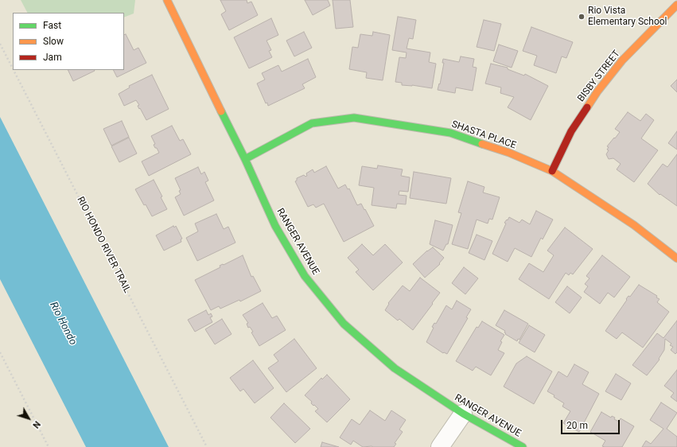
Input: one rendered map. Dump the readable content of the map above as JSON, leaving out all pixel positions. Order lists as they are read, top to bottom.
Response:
{
  "streets": {
    "street": ["BISBY STREET", "SHASTA PLACE", "RANGER AVENUE"],
    "path": ["RIO HONDO RIVER TRAIL"]
  },
  "crossings": [
    ["BISBY STREET", "SHASTA PLACE"],
    ["SHASTA PLACE", "RANGER AVENUE"]
  ],
  "water": ["Rio Hondo"],
  "places": ["Rio Vista Elementary School"],
  "legend": ["Fast", "Slow", "Jam"],
  "scale_bar": "20 m",
  "north": "bottom right"
}
